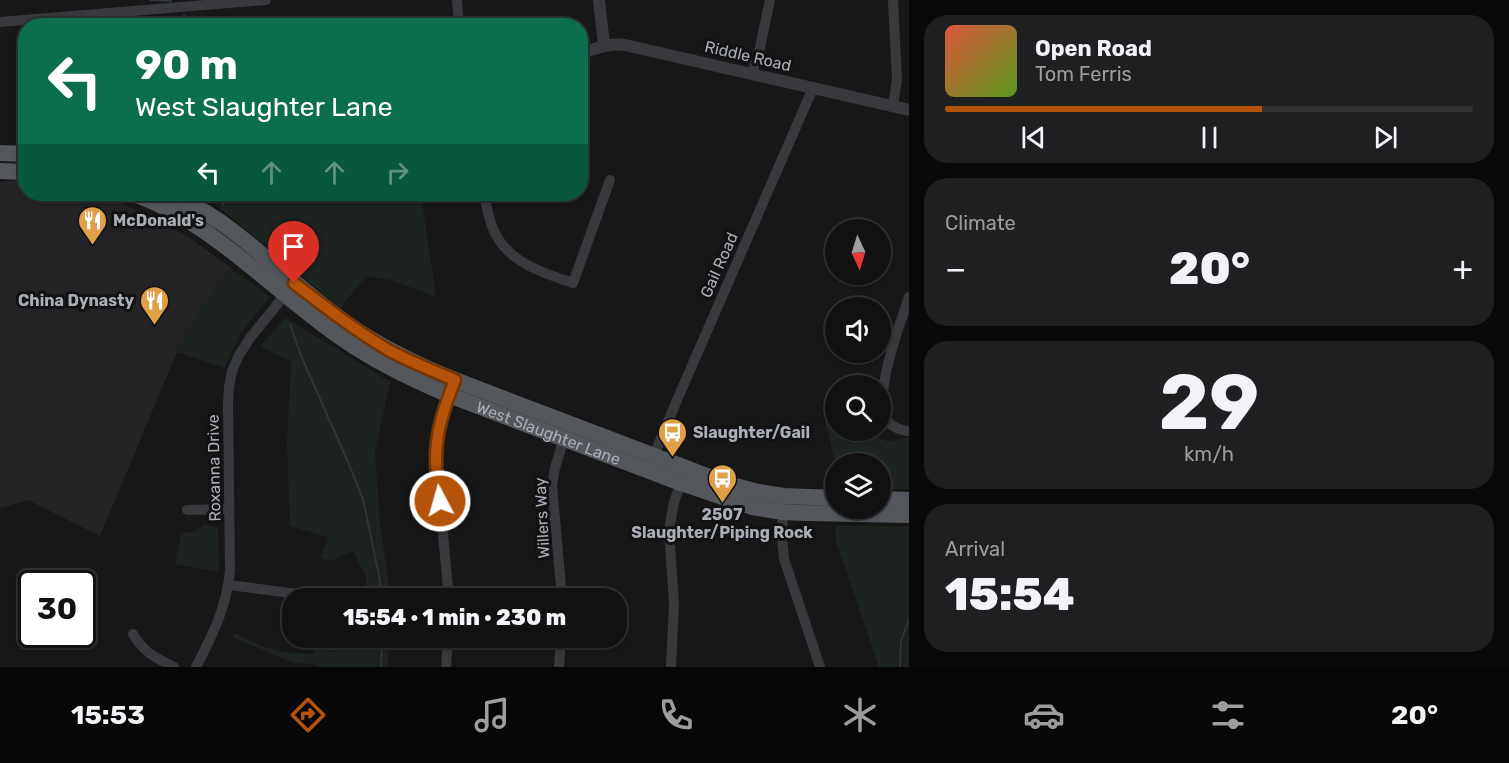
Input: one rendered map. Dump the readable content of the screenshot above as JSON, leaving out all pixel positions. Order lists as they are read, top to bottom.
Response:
{
  "streets": {
    "main road": ["West Slaughter Lane"],
    "street": [
      "Riddle Road",
      "Gail Road",
      "Roxanna Drive",
      "Willers Way"
    ]
  },
  "crossings": [
    ["Riddle Road", "Gail Road"],
    ["Gail Road", "West Slaughter Lane"],
    ["West Slaughter Lane", "Roxanna Drive"],
    ["West Slaughter Lane", "Willers Way"]
  ],
  "places": {
    "restaurant": ["McDonald's", "China Dynasty"],
    "bus stop": ["Slaughter/Gail", "2507 Slaughter/Piping Rock"]
  },
  "north": "bottom",
  "page": {
    "turn": ["90 m", "West Slaughter Lane"],
    "song": ["Open Road", "Tom Ferris"],
    "tile": [
      "Climate",
      ["29", "km/h"],
      ["Arrival", "15:54"]
    ],
    "heat": ["−", "20°", "+"],
    "limit": "30",
    "trip": "15:54 · 1 min · 230 m",
    "tabs": ["15:53", "20°"]
  }
}
